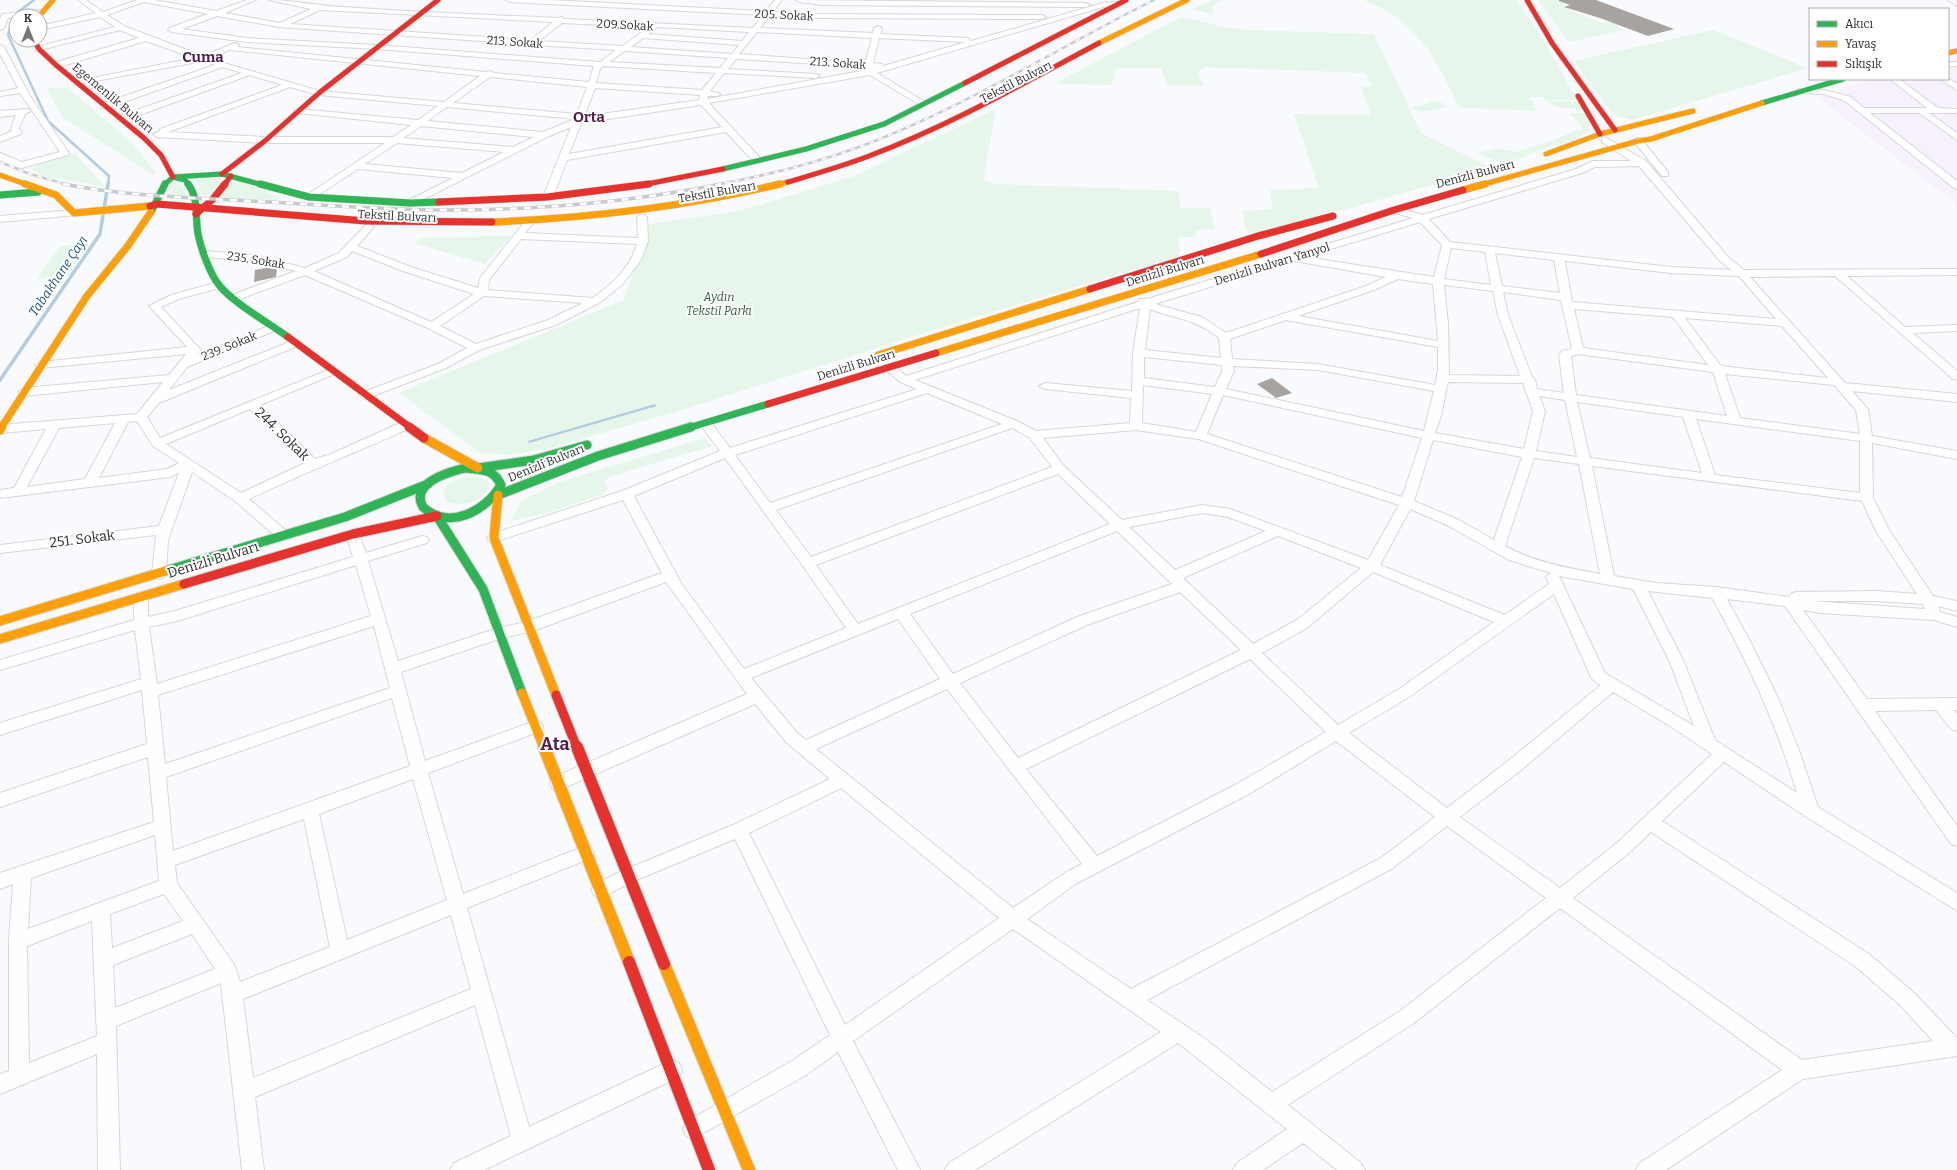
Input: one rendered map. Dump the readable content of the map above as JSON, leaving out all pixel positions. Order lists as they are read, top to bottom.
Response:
{
  "streets": {
    "main road": ["Tekstil Bulvarı", "Egemenlik Bulvarı", "Denizli Bulvarı"],
    "street": [
      "205. Sokak",
      "209.Sokak",
      "213. Sokak",
      "235. Sokak",
      "Denizli Bulvarı Yanyol",
      "239. Sokak",
      "244. Sokak",
      "251. Sokak"
    ]
  },
  "crossings": [
    ["209.Sokak", "213. Sokak"]
  ],
  "districts": ["Cuma", "Orta", "Ata"],
  "water": ["Tabakhane Çayı"],
  "parks": ["Aydın Tekstil Parkı"],
  "legend": ["Akıcı", "Yavaş", "Sıkışık"],
  "north": "top"
}
